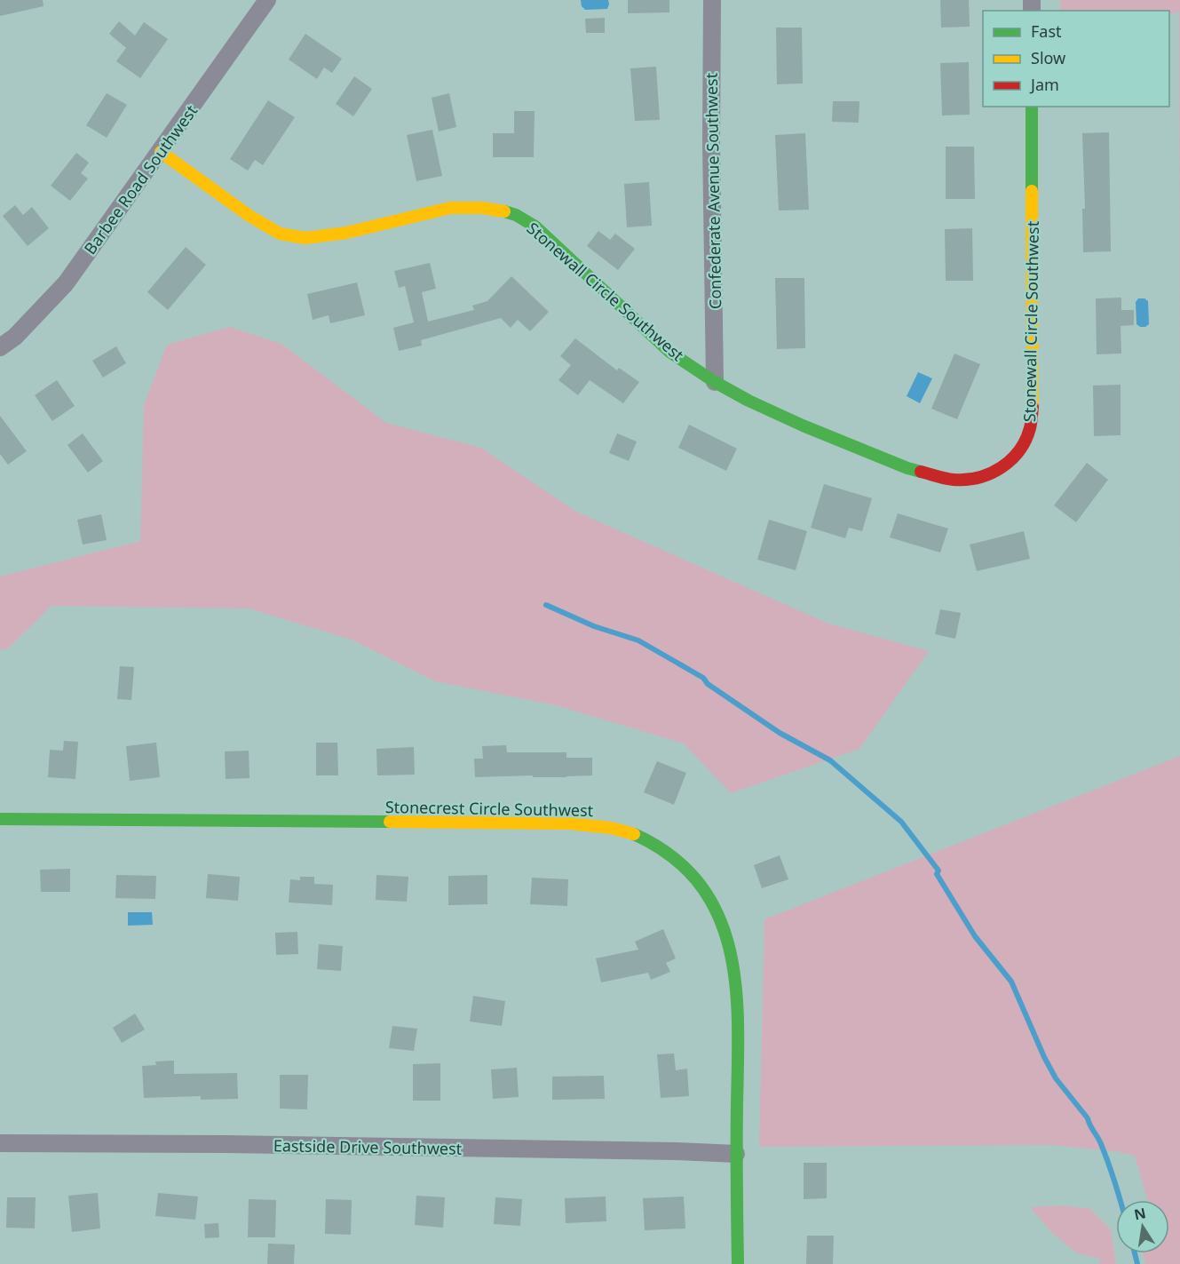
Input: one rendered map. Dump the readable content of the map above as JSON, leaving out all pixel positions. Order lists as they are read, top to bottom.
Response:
{
  "streets": {
    "street": [
      "Barbee Road Southwest",
      "Confederate Avenue Southwest",
      "Stonewall Circle Southwest",
      "Stonecrest Circle Southwest",
      "Eastside Drive Southwest"
    ]
  },
  "crossings": [
    ["Barbee Road Southwest", "Stonewall Circle Southwest"],
    ["Confederate Avenue Southwest", "Stonewall Circle Southwest"],
    ["Stonecrest Circle Southwest", "Eastside Drive Southwest"]
  ],
  "legend": ["Fast", "Slow", "Jam"],
  "north": "top"
}
